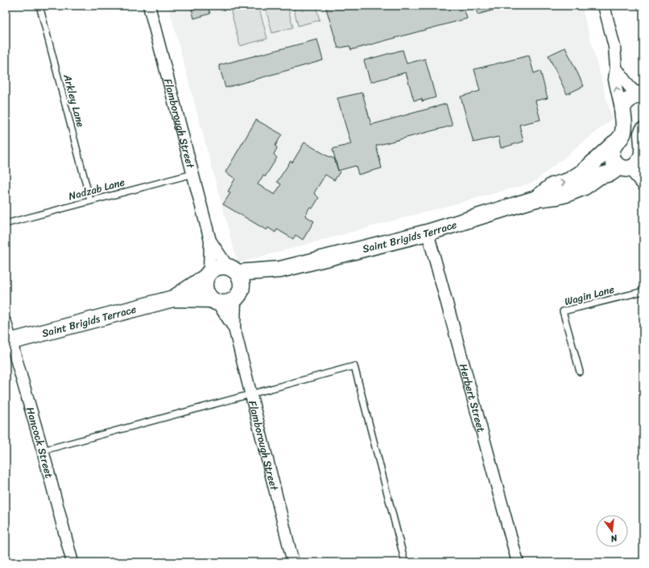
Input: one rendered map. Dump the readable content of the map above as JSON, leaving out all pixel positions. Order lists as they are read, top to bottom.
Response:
{
  "streets": {
    "street": [
      "Flamborough Street",
      "Saint Brigids Terrace",
      "Herbert Street",
      "Hancock Street"
    ],
    "lane": ["Arkley Lane", "Nadzab Lane", "Wagin Lane"]
  },
  "crossings": [
    ["Arkley Lane", "Nadzab Lane"],
    ["Flamborough Street", "Nadzab Lane"],
    ["Flamborough Street", "Saint Brigids Terrace"],
    ["Saint Brigids Terrace", "Herbert Street"],
    ["Saint Brigids Terrace", "Hancock Street"]
  ],
  "north": "bottom"
}
